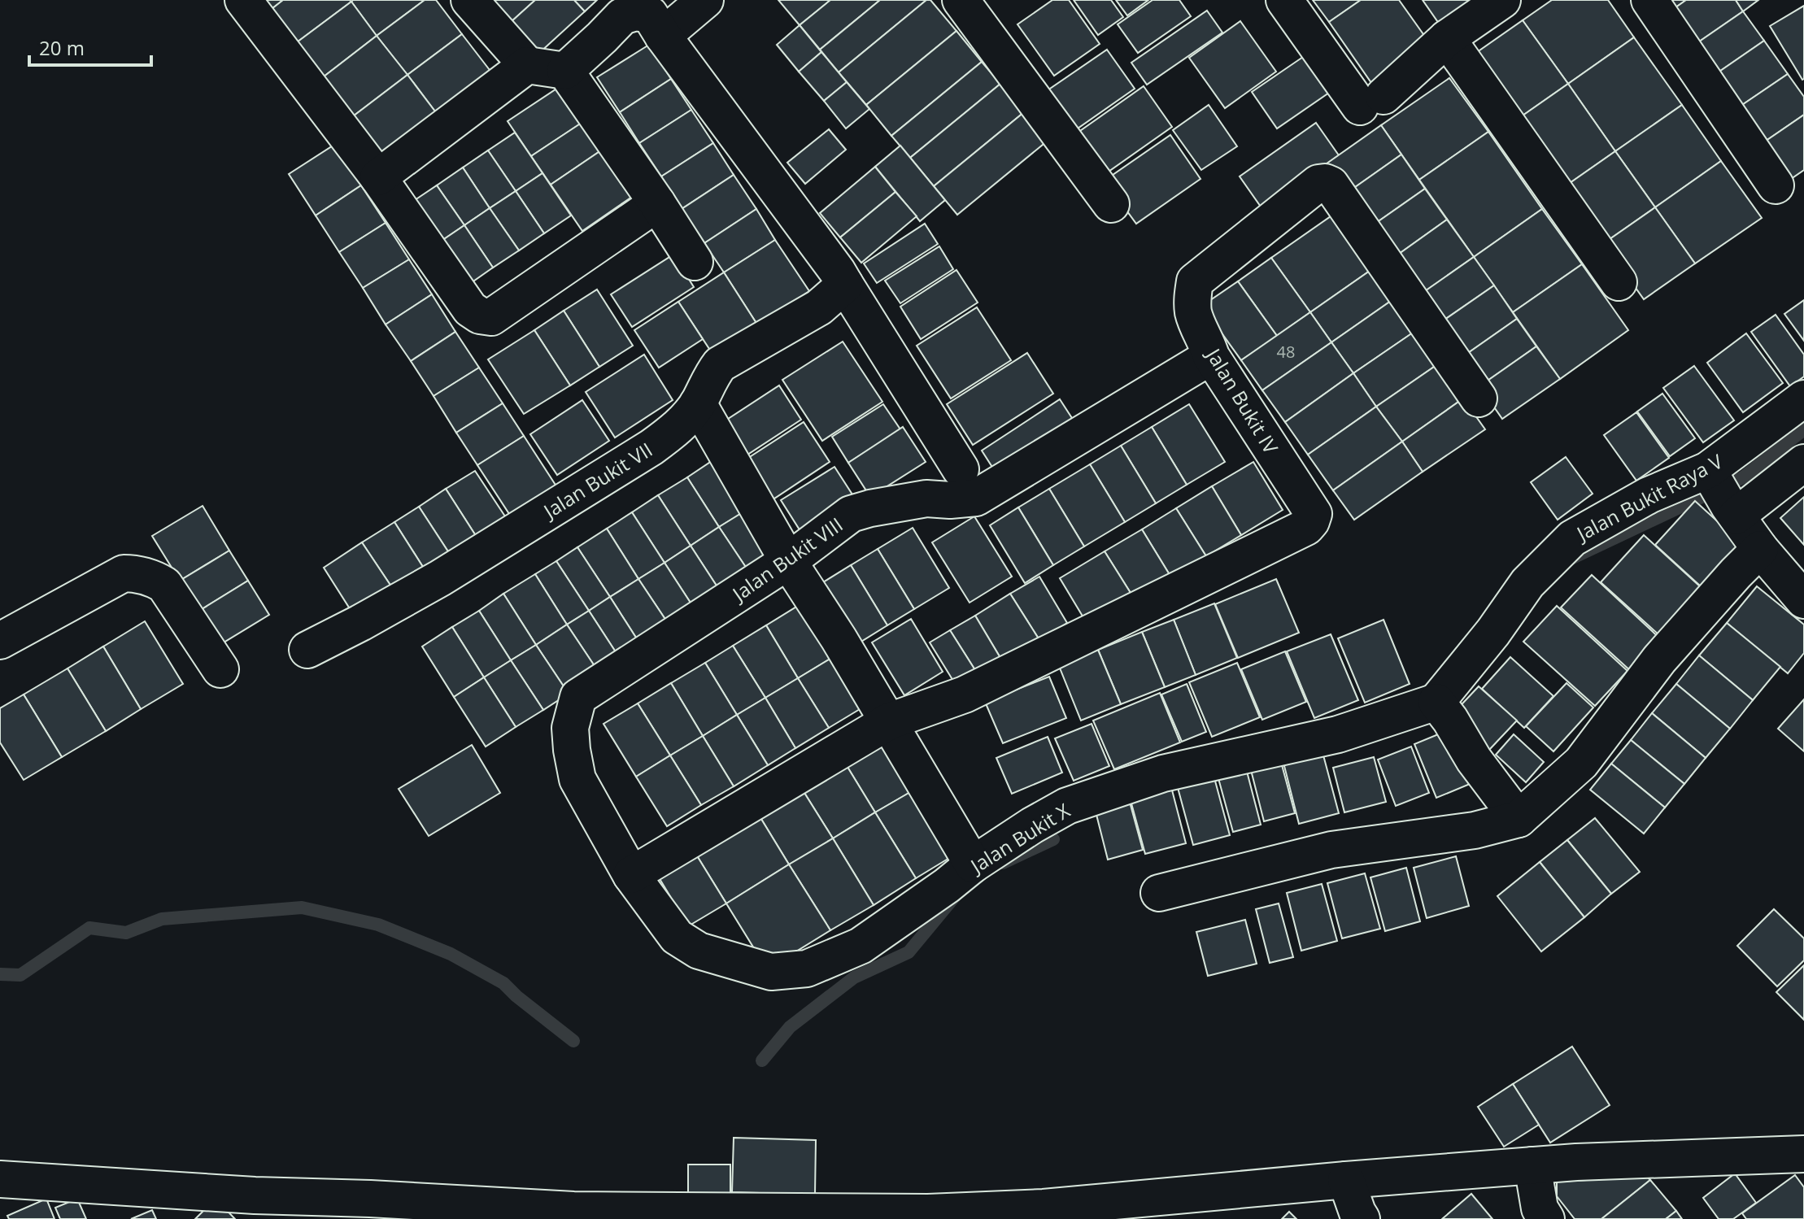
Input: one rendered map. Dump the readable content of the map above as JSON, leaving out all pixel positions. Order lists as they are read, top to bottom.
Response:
{
  "streets": {
    "street": [
      "Jalan Bukit IV",
      "Jalan Bukit VII",
      "Jalan Bukit Raya V",
      "Jalan Bukit VIII",
      "Jalan Bukit X"
    ]
  },
  "crossings": [
    ["Jalan Bukit IV", "Jalan Bukit VIII"],
    ["Jalan Bukit Raya V", "Jalan Bukit X"],
    ["Jalan Bukit VIII", "Jalan Bukit X"]
  ],
  "house_numbers": ["48"],
  "scale_bar": "20 m"
}
